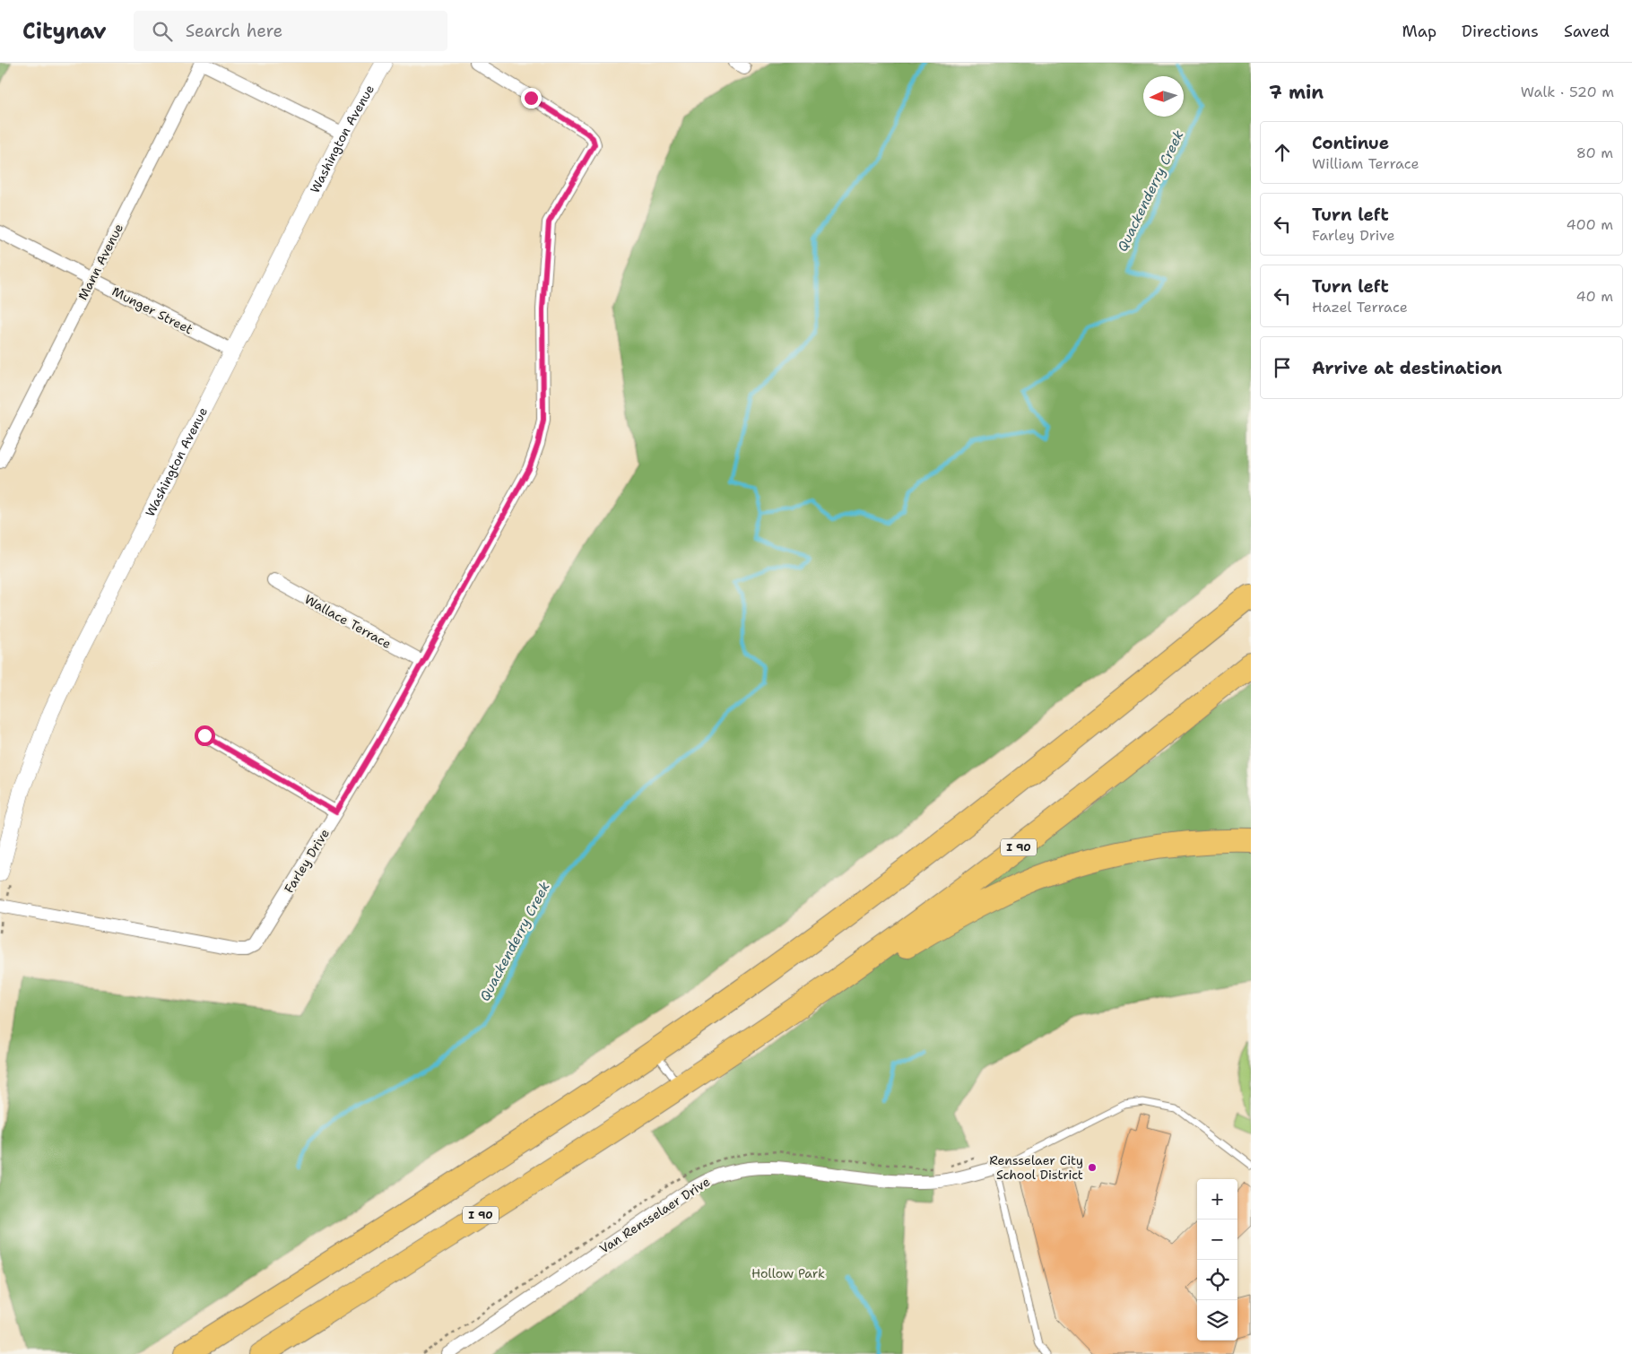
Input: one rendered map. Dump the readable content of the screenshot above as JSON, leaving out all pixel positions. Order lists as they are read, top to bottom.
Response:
{
  "streets": {
    "highway": ["I 90"],
    "street": [
      "Washington Avenue",
      "Mann Avenue",
      "Munger Street",
      "Wallace Terrace",
      "Farley Drive",
      "Van Rensselaer Drive"
    ]
  },
  "crossings": [
    ["Washington Avenue", "Munger Street"],
    ["Mann Avenue", "Munger Street"],
    ["Wallace Terrace", "Farley Drive"]
  ],
  "water": ["Quackenderry Creek"],
  "parks": ["Hollow Park"],
  "places": ["Rensselaer City School District"],
  "north": "left",
  "page": {
    "header": "Citynav",
    "search": "Search here",
    "nav": ["Map", "Directions", "Saved"],
    "heading": ["7 min", "Walk · 520 m"],
    "list": [
      ["Continue", "William Terrace", "80 m"],
      ["Turn left", "Farley Drive", "400 m"],
      ["Turn left", "Hazel Terrace", "40 m"],
      "Arrive at destination"
    ],
    "map_buttons": ["+", "−"]
  }
}
